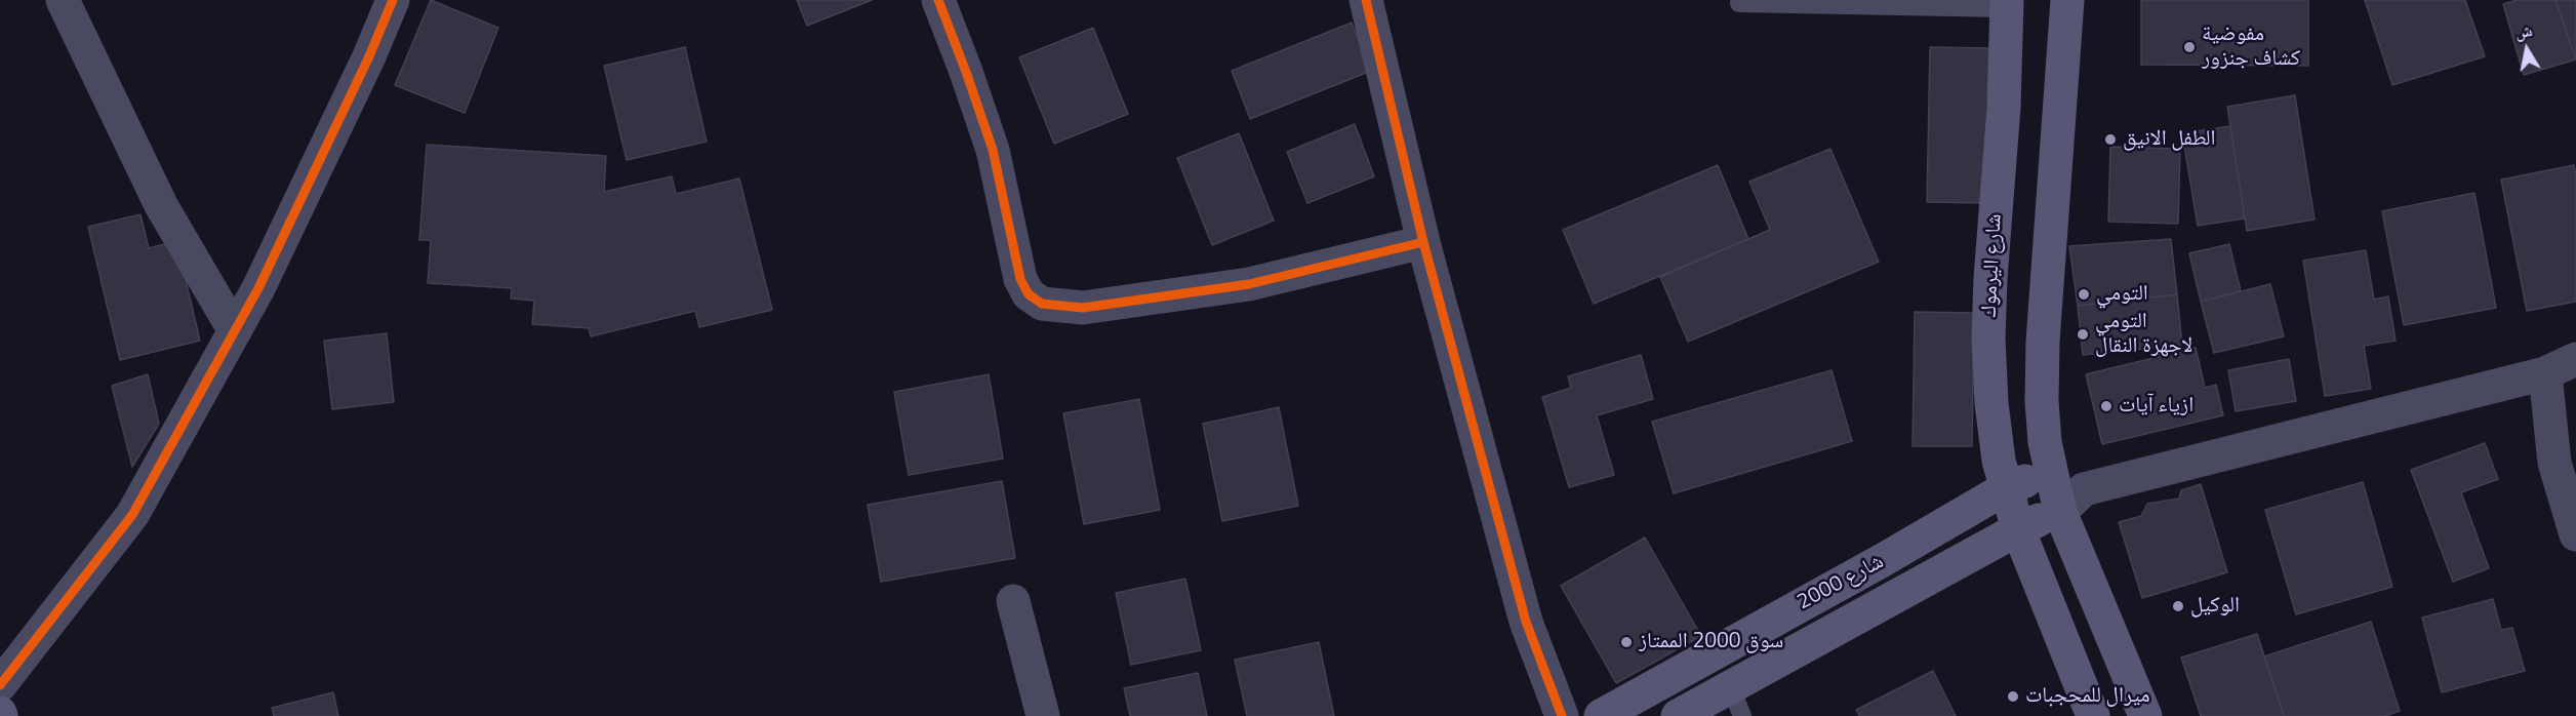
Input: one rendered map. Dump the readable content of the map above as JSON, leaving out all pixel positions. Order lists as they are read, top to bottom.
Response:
{
  "streets": {
    "main road": ["شارع اليرموك", "شارع 2000"]
  },
  "crossings": [
    ["شارع اليرموك", "شارع 2000"]
  ],
  "places": [
    "مفوضية كشاف جنزور",
    "الطفل الانيق",
    "التومي",
    "التومي لاجهزة النقال",
    "ازياء آيات",
    "الوكيل",
    "سوق 2000 الممتاز",
    "ميرال للمحجبات"
  ],
  "north": "top"
}
